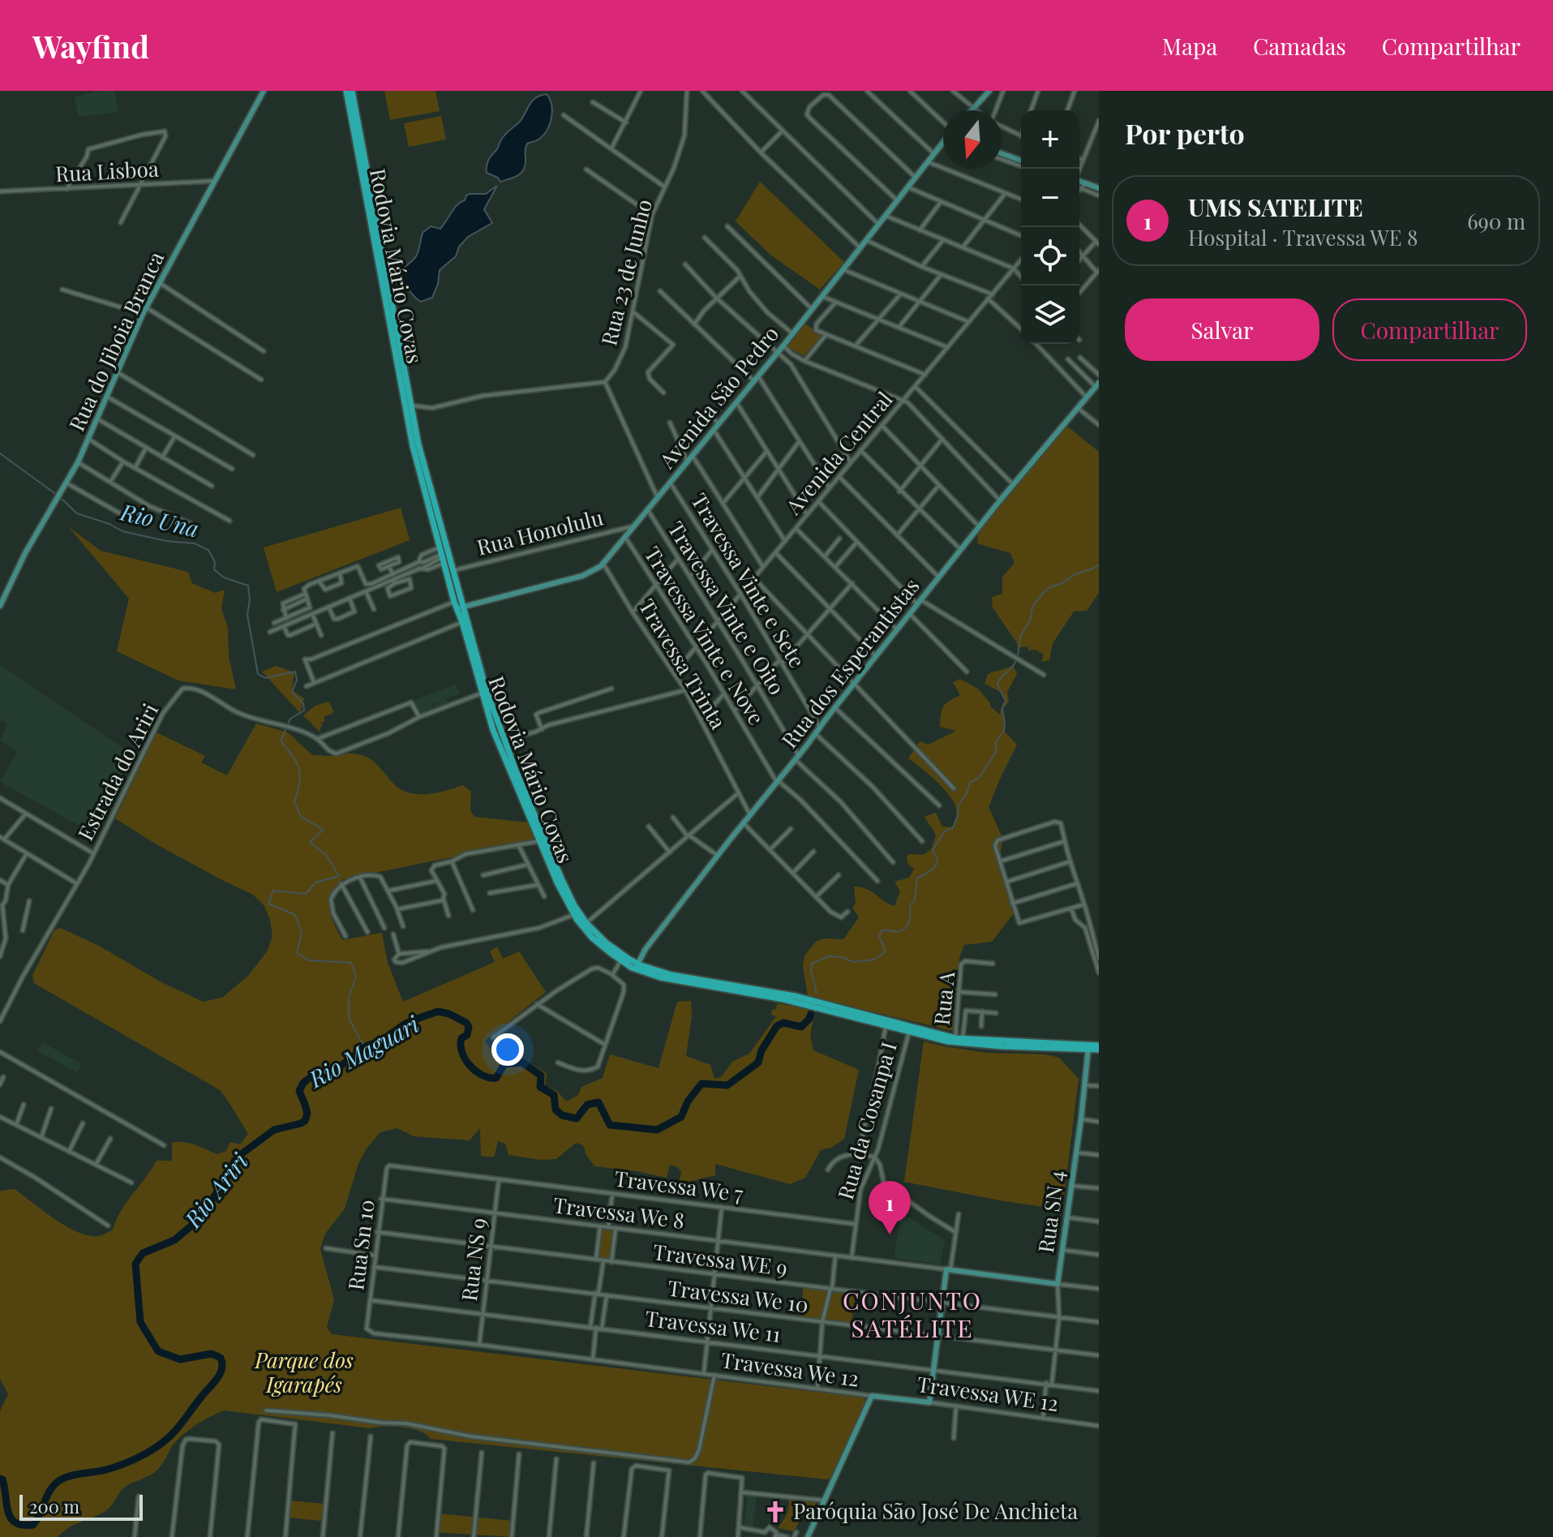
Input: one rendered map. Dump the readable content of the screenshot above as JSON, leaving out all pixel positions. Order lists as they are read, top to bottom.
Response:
{
  "streets": {
    "main road": [
      "Rodovia Mário Covas",
      "Rua do Jiboia Branca",
      "Avenida São Pedro",
      "Rua dos Esperantistas",
      "Rua SN 4",
      "Travessa WE 12"
    ],
    "street": [
      "Rua Lisboa",
      "Rua 23 de Junho",
      "Avenida Central",
      "Rua Honolulu",
      "Travessa Vinte e Sete",
      "Travessa Vinte e Oito",
      "Travessa Vinte e Nove",
      "Travessa Trinta",
      "Estrada do Ariri",
      "Rua A",
      "Rua da Cosanpa I",
      "Travessa We 7",
      "Travessa We 8",
      "Rua Sn 10",
      "Rua NS 9",
      "Travessa WE 9",
      "Travessa We 10",
      "Travessa We 11",
      "Travessa We 12"
    ]
  },
  "crossings": [
    ["Rua Lisboa", "Rua do Jiboia Branca"],
    ["Rodovia Mário Covas", "Avenida São Pedro"],
    ["Rodovia Mário Covas", "Rua Honolulu"],
    ["Rodovia Mário Covas", "Rua dos Esperantistas"],
    ["Rodovia Mário Covas", "Estrada do Ariri"],
    ["Rodovia Mário Covas", "Rua A"],
    ["Rodovia Mário Covas", "Rua da Cosanpa I"],
    ["Rodovia Mário Covas", "Rua SN 4"],
    ["Avenida São Pedro", "Rua Honolulu"],
    ["Avenida São Pedro", "Travessa Vinte e Sete"],
    ["Avenida São Pedro", "Travessa Vinte e Oito"],
    ["Avenida São Pedro", "Travessa Vinte e Nove"],
    ["Avenida São Pedro", "Travessa Trinta"],
    ["Avenida Central", "Travessa Vinte e Sete"],
    ["Avenida Central", "Travessa Vinte e Oito"],
    ["Avenida Central", "Travessa Vinte e Nove"],
    ["Avenida Central", "Travessa Trinta"],
    ["Travessa Vinte e Sete", "Rua dos Esperantistas"],
    ["Travessa Vinte e Oito", "Rua dos Esperantistas"],
    ["Travessa Vinte e Nove", "Rua dos Esperantistas"],
    ["Rua dos Esperantistas", "Travessa Trinta"],
    ["Rua da Cosanpa I", "Travessa We 7"],
    ["Rua da Cosanpa I", "Travessa We 8"],
    ["Travessa We 7", "Rua Sn 10"],
    ["Travessa We 7", "Rua NS 9"],
    ["Rua SN 4", "Travessa WE 9"],
    ["Rua SN 4", "Travessa We 10"],
    ["Rua SN 4", "Travessa We 11"],
    ["Travessa We 8", "Rua Sn 10"],
    ["Travessa We 8", "Rua NS 9"],
    ["Rua Sn 10", "Rua NS 9"],
    ["Rua Sn 10", "Travessa WE 9"],
    ["Rua Sn 10", "Travessa We 10"],
    ["Rua Sn 10", "Travessa We 11"],
    ["Rua Sn 10", "Travessa WE 12"],
    ["Rua NS 9", "Travessa WE 9"],
    ["Rua NS 9", "Travessa We 10"],
    ["Rua NS 9", "Travessa We 11"],
    ["Rua NS 9", "Travessa WE 12"],
    ["Travessa We 12", "Travessa WE 12"]
  ],
  "districts": ["CONJUNTO SATÉLITE"],
  "water": ["Rio Una", "Rio Maguari", "Rio Ariri"],
  "parks": ["Parque dos Igarapés"],
  "places": {
    "church": ["Paróquia São José De Anchieta"]
  },
  "scale_bar": "200 m",
  "north": "bottom",
  "page": {
    "header": "Wayfind",
    "nav": ["Mapa", "Camadas", "Compartilhar"],
    "heading": "Por perto",
    "map_buttons": ["+", "−"],
    "list": [
      {
        "mark": "1",
        "name": "UMS SATELITE",
        "note": "Hospital · Travessa WE 8",
        "value": "690 m"
      }
    ],
    "buttons": ["Salvar", "Compartilhar"],
    "pins": "1",
    "scale": "200 m"
  }
}
